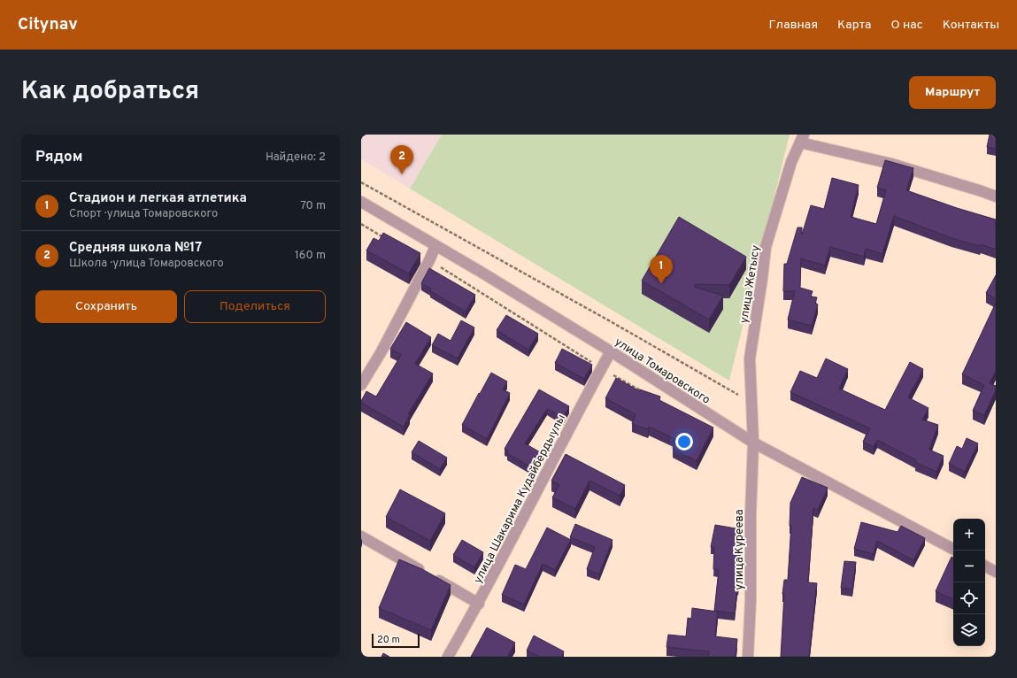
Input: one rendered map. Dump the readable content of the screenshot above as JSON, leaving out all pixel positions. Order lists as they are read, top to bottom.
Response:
{
  "streets": {
    "street": [
      "улица Жетысу",
      "улица Томаровского",
      "улица Шакарима Кудайбердыулы",
      "улица Куреева"
    ]
  },
  "crossings": [
    ["улица Жетысу", "улица Томаровского"],
    ["улица Жетысу", "улица Куреева"],
    ["улица Томаровского", "улица Шакарима Кудайбердыулы"],
    ["улица Томаровского", "улица Куреева"]
  ],
  "scale_bar": "20 m",
  "page": {
    "header": "Citynav",
    "nav": [
      "Главная",
      "Карта",
      "О нас",
      "Контакты"
    ],
    "title": "Как добраться",
    "buttons": [
      "Маршрут",
      ["Сохранить", "Поделиться"]
    ],
    "heading": ["Рядом", "Найдено: 2"],
    "pins": ["2", "1"],
    "list": [
      {
        "mark": "1",
        "name": "Стадион и легкая атлетика",
        "note": "Спорт · улица Томаровского",
        "value": "70 m"
      },
      {
        "mark": "2",
        "name": "Средняя школа №17",
        "note": "Школа · улица Томаровского",
        "value": "160 m"
      }
    ],
    "map_buttons": ["+", "−"],
    "scale": "20 m"
  }
}
